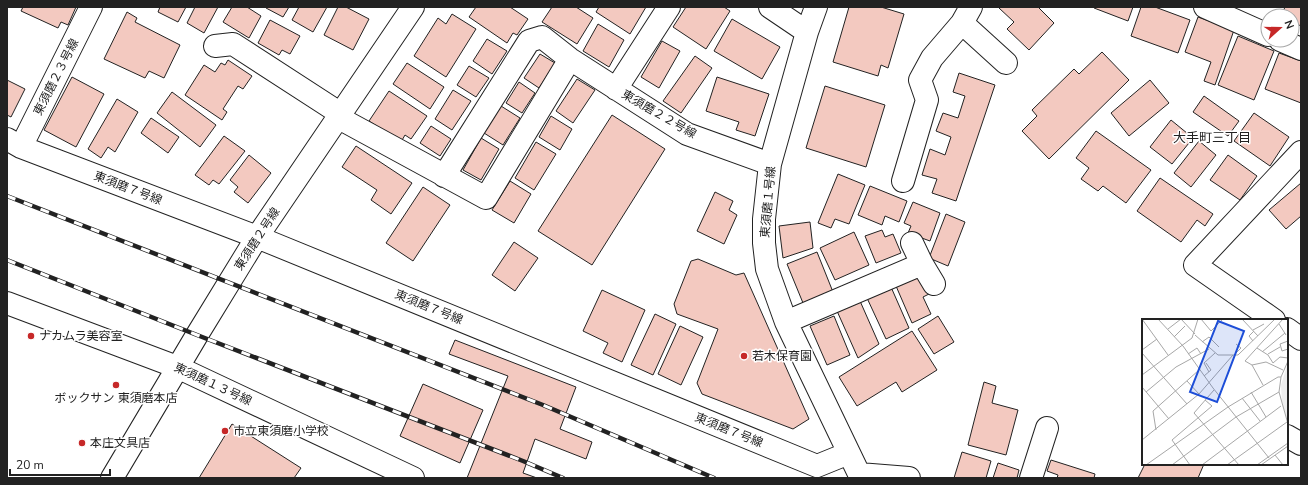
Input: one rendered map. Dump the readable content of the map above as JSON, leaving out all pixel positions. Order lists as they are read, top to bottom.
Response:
{
  "streets": {
    "street": [
      "東須磨２３号線",
      "東須磨２２号線",
      "東須磨７号線",
      "東須磨１号線",
      "東須磨２号線",
      "東須磨１３号線"
    ]
  },
  "crossings": [
    ["東須磨２３号線", "東須磨７号線"],
    ["東須磨２２号線", "東須磨１号線"],
    ["東須磨７号線", "東須磨１号線"],
    ["東須磨７号線", "東須磨２号線"],
    ["東須磨２号線", "東須磨１３号線"]
  ],
  "districts": ["大手町三丁目"],
  "places": [
    "ナカムラ美容室",
    "若木保育園",
    "ボックサン 東須磨本店",
    "市立東須磨小学校",
    "本庄文具店"
  ],
  "scale_bar": "20 m",
  "north": "right"
}
